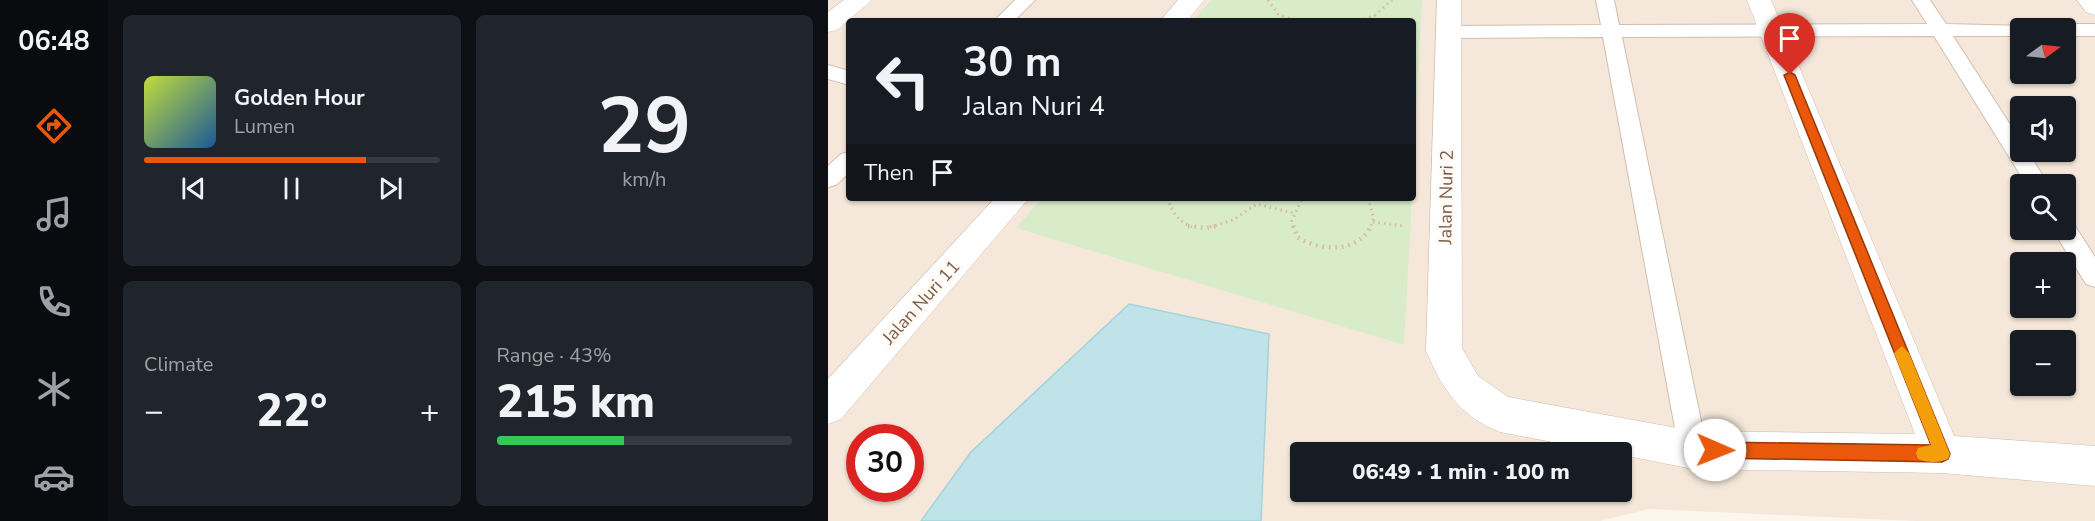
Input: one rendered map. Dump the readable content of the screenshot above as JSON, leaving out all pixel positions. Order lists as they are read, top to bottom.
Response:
{
  "streets": {
    "street": ["Jalan Nuri 2", "Jalan Nuri 11"]
  },
  "north": "right",
  "page": {
    "tabs": "06:48",
    "tile": [
      ["29", "km/h"],
      "Climate",
      ["Range · 43%", "215 km"]
    ],
    "map_buttons": ["+", "−"],
    "turn": ["30 m", "Jalan Nuri 4"],
    "song": ["Golden Hour", "Lumen"],
    "then": "Then",
    "heat": ["−", "22°", "+"],
    "limit": "30",
    "trip": "06:49 · 1 min · 100 m"
  }
}
